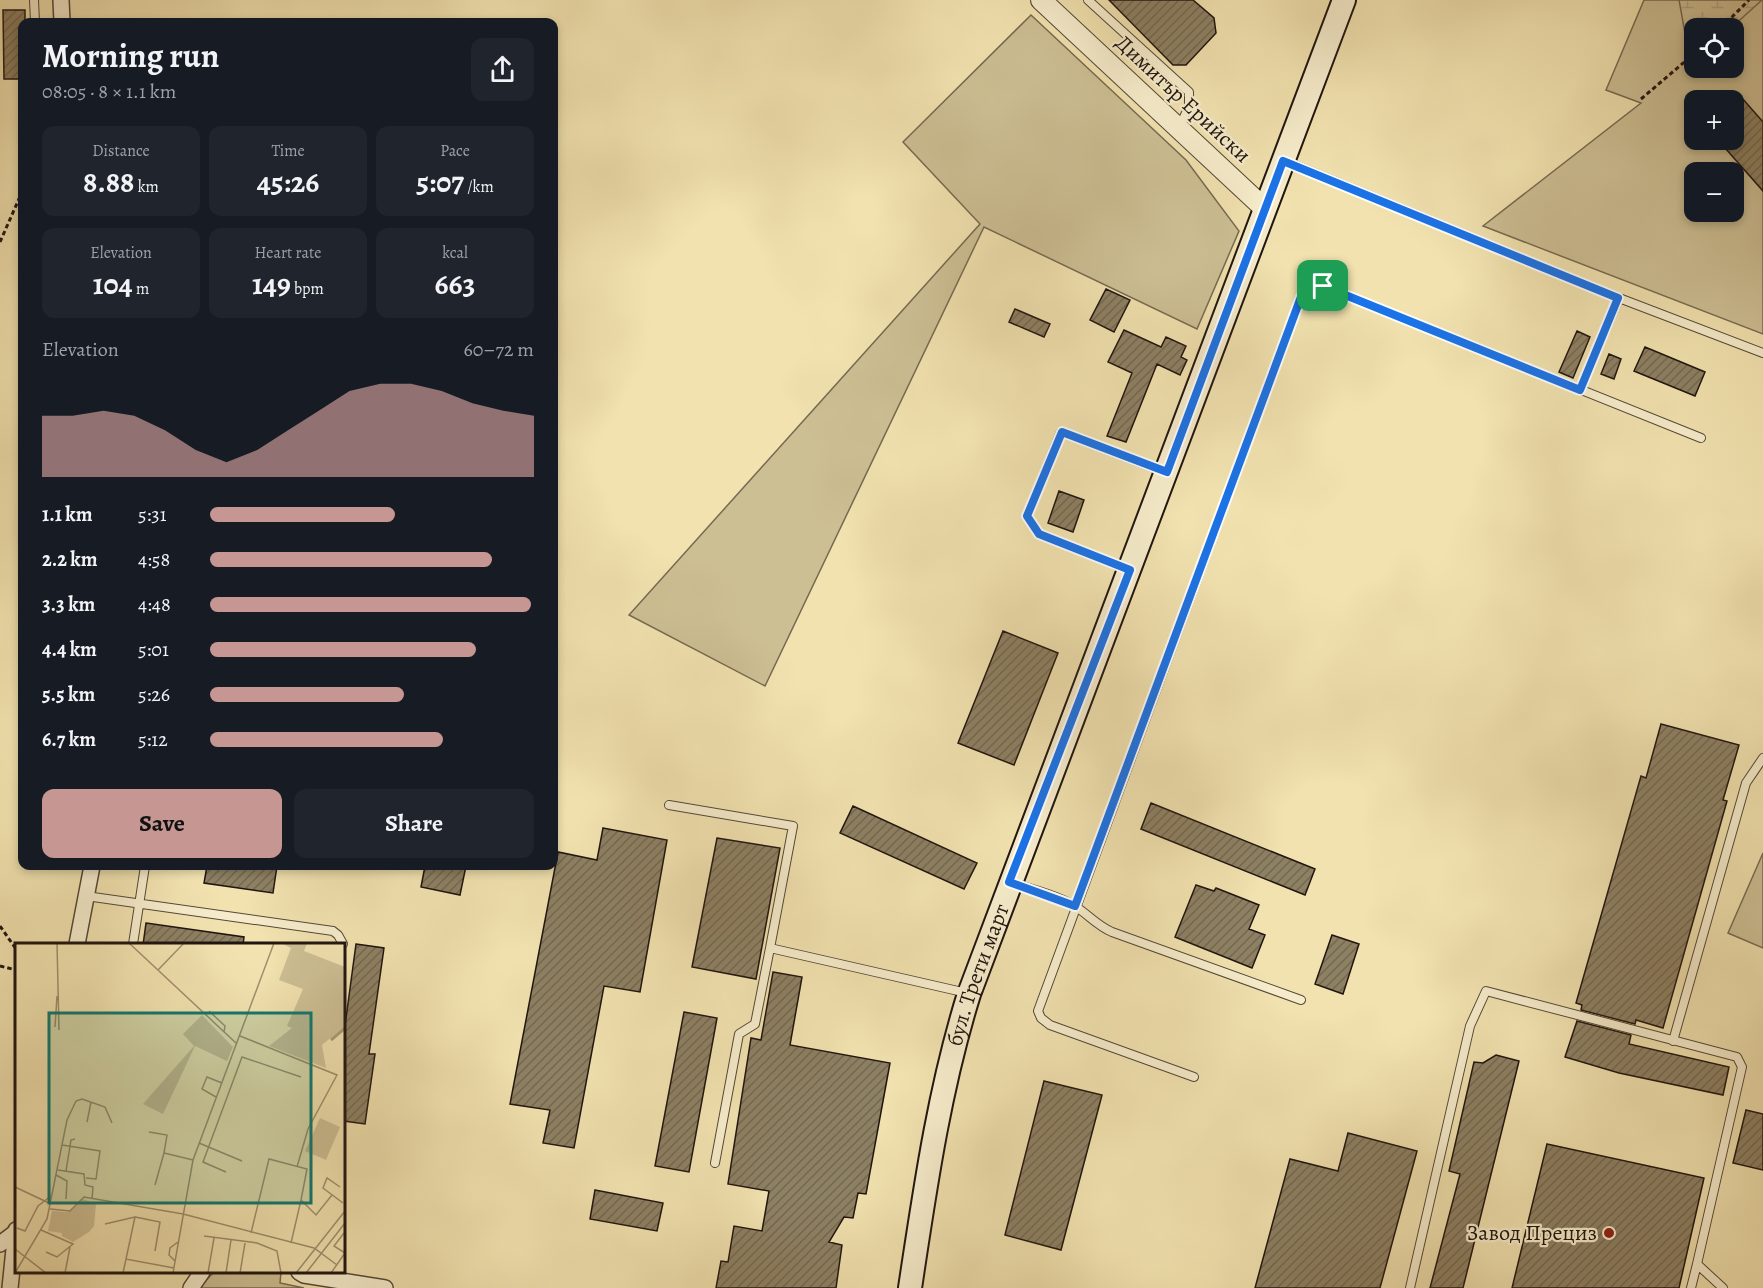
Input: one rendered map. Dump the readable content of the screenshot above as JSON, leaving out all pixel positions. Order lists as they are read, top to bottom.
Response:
{
  "streets": {
    "main road": ["бул. Трети март"],
    "street": ["Димитър Ерийски"]
  },
  "crossings": [
    ["Димитър Ерийски", "бул. Трети март"]
  ],
  "places": ["Завод Прециз"],
  "page": {
    "map_buttons": ["+", "−"],
    "heading": ["Morning run", "08:05 · 8 × 1.1 km"],
    "stats": [
      ["Distance", "8.88 km"],
      ["Time", "45:26"],
      ["Pace", "5:07 /km"],
      ["Elevation", "104 m"],
      ["Heart rate", "149 bpm"],
      ["kcal", "663"]
    ],
    "chart": ["Elevation", "60–72 m"],
    "list": [
      {
        "name": "1.1 km",
        "note": "5:31"
      },
      {
        "name": "2.2 km",
        "note": "4:58"
      },
      {
        "name": "3.3 km",
        "note": "4:48"
      },
      {
        "name": "4.4 km",
        "note": "5:01"
      },
      {
        "name": "5.5 km",
        "note": "5:26"
      },
      {
        "name": "6.7 km",
        "note": "5:12"
      }
    ],
    "buttons": ["Save", "Share"]
  }
}
